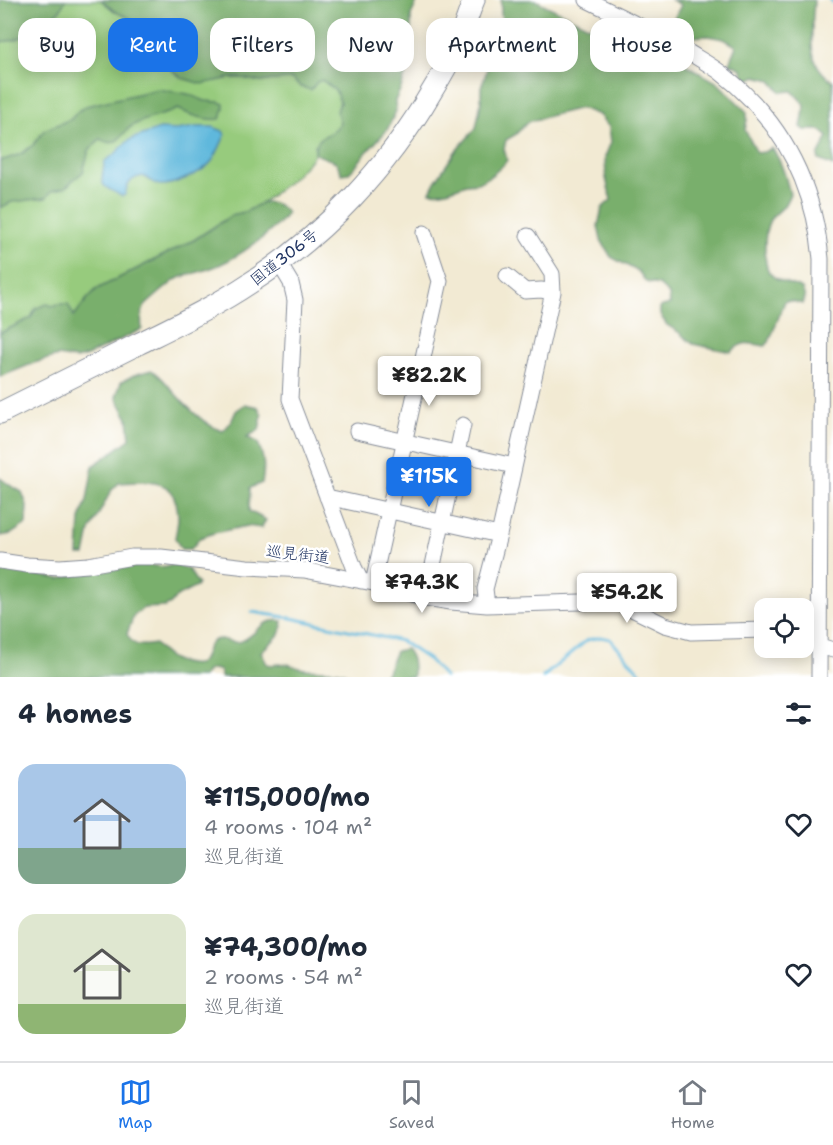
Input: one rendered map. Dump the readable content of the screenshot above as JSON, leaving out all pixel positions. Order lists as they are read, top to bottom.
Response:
{
  "streets": {
    "highway": ["国道306号"],
    "street": ["巡見街道"]
  },
  "page": {
    "chip": [
      "Buy",
      "Rent",
      "Filters",
      "New",
      "Apartment",
      "House"
    ],
    "price": [
      "¥82.2K",
      "¥115K",
      "¥74.3K",
      "¥54.2K"
    ],
    "heading": "4 homes",
    "list": [
      {
        "name": "¥115,000/mo",
        "note": "4 rooms · 104 m² · 巡見街道"
      },
      {
        "name": "¥74,300/mo",
        "note": "2 rooms · 54 m² · 巡見街道"
      }
    ],
    "tabs": ["Map", "Saved", "Home"]
  }
}
